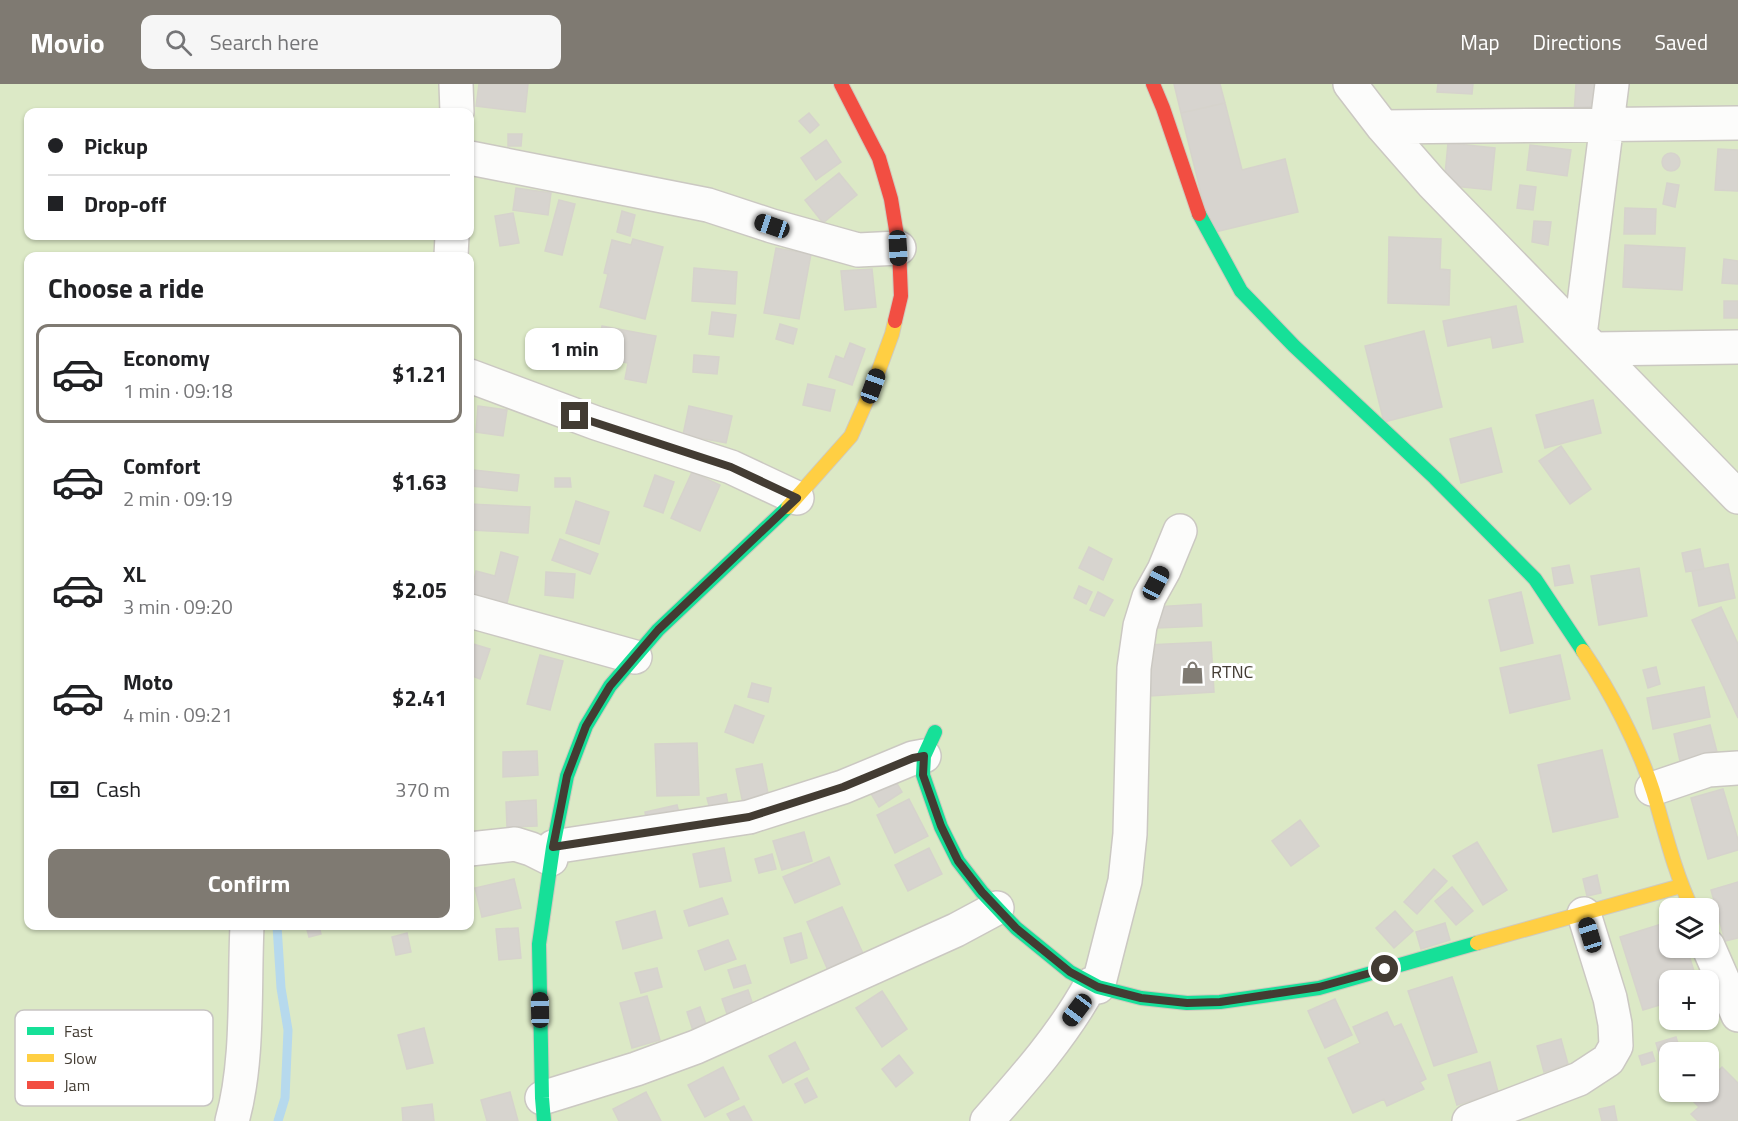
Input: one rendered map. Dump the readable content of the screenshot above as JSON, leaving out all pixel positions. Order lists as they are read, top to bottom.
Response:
{
  "places": {
    "shop": ["RTNC"]
  },
  "legend": ["Fast", "Slow", "Jam"],
  "page": {
    "header": "Movio",
    "search": "Search here",
    "nav": ["Map", "Directions", "Saved"],
    "banner": ["Pickup", "Drop-off"],
    "heading": "Choose a ride",
    "list": [
      {
        "name": "Economy",
        "note": "1 min · 09:18",
        "value": "$1.21"
      },
      {
        "name": "Comfort",
        "note": "2 min · 09:19",
        "value": "$1.63"
      },
      {
        "name": "XL",
        "note": "3 min · 09:20",
        "value": "$2.05"
      },
      {
        "name": "Moto",
        "note": "4 min · 09:21",
        "value": "$2.41"
      }
    ],
    "bubble": "1 min",
    "pay": ["Cash", "370 m"],
    "buttons": "Confirm",
    "map_buttons": ["+", "−"]
  }
}
